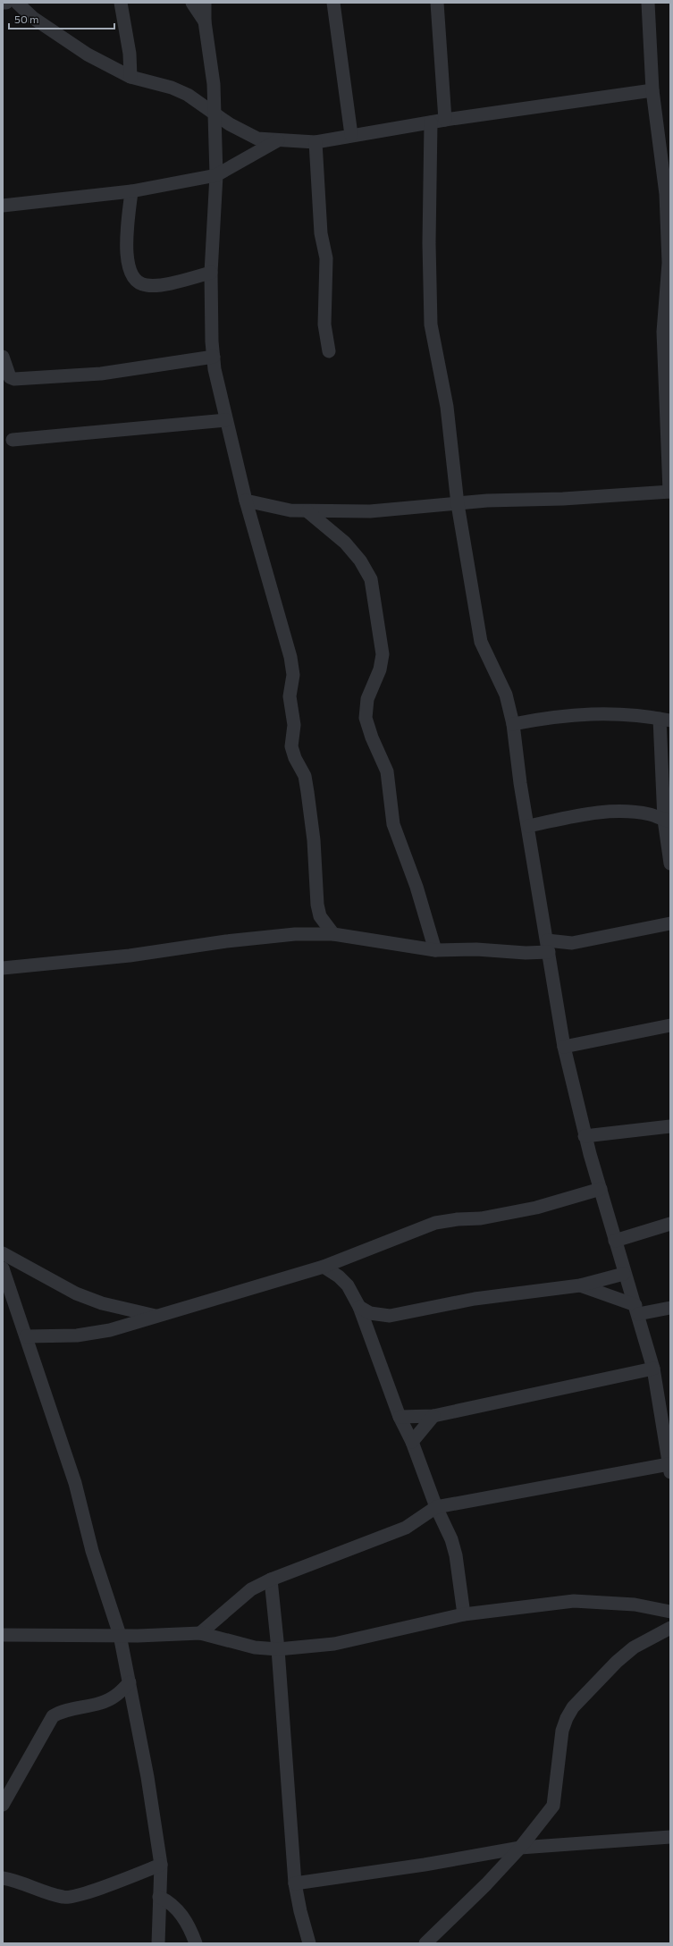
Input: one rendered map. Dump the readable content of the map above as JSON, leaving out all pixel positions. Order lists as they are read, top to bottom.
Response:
{
  "scale_bar": "50 m"
}
